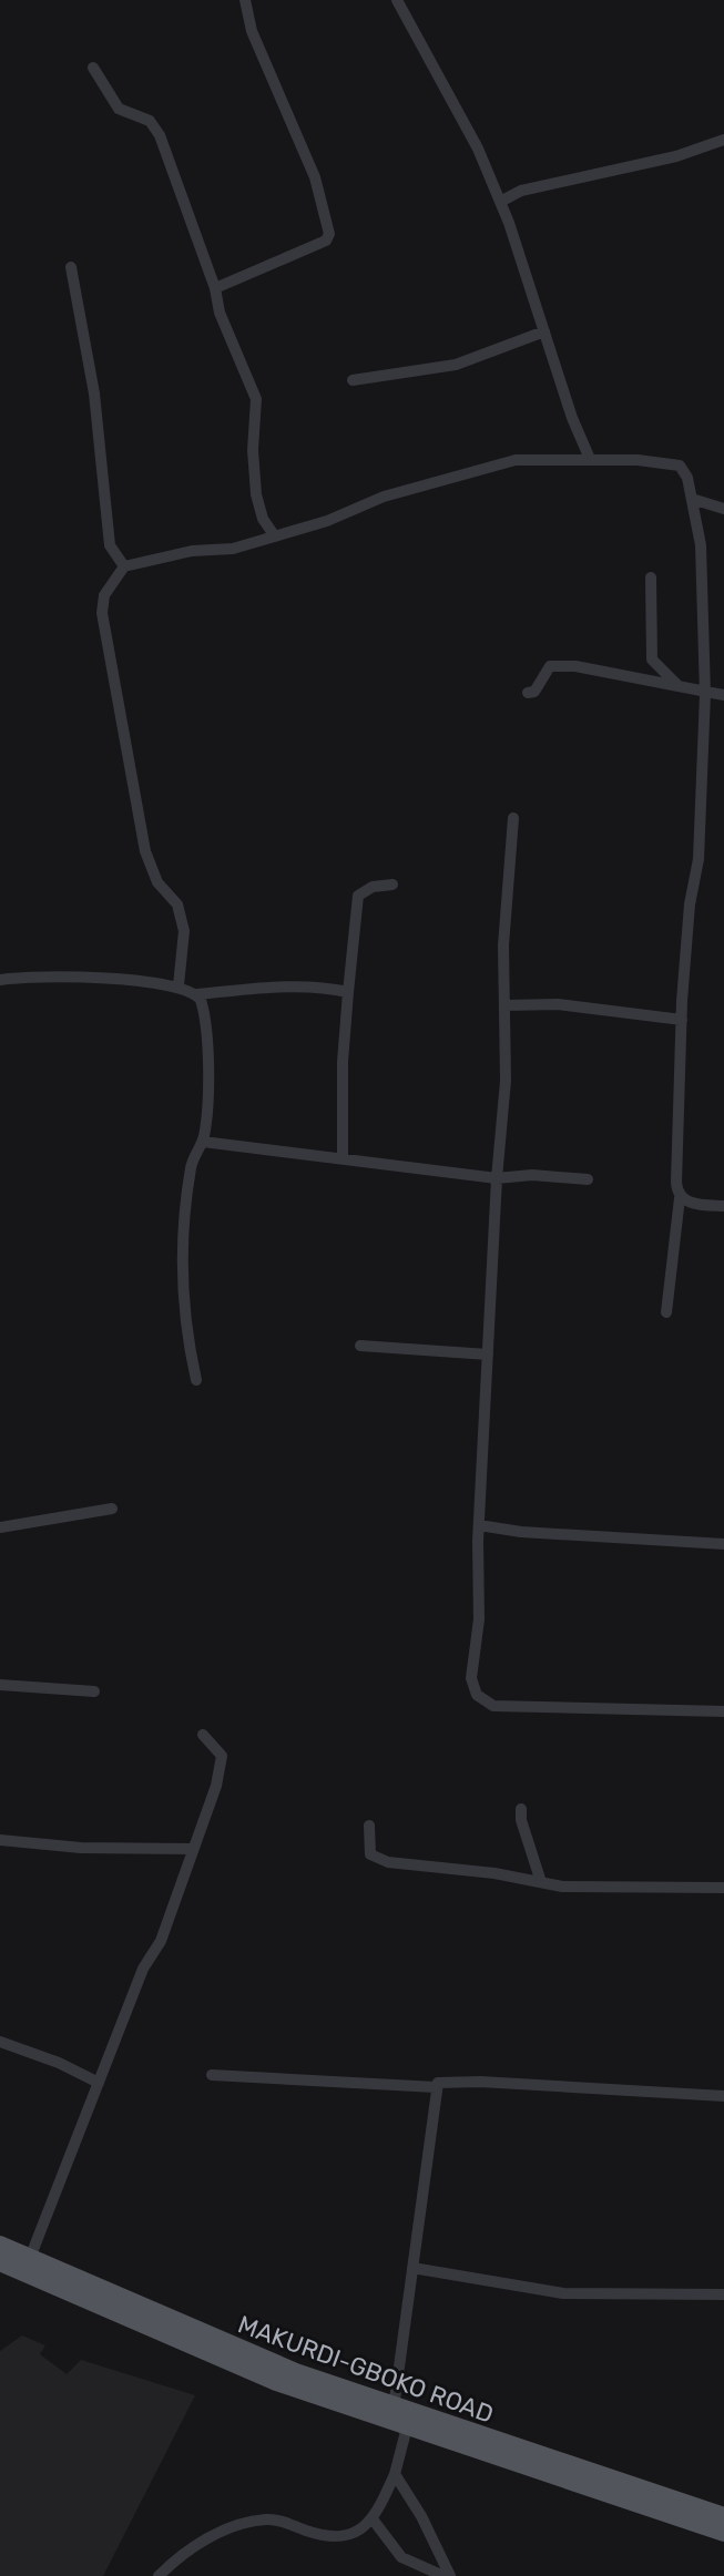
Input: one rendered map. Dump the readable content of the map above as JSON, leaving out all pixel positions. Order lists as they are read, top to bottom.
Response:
{
  "streets": {
    "main road": ["MAKURDI-GBOKO ROAD"]
  }
}
